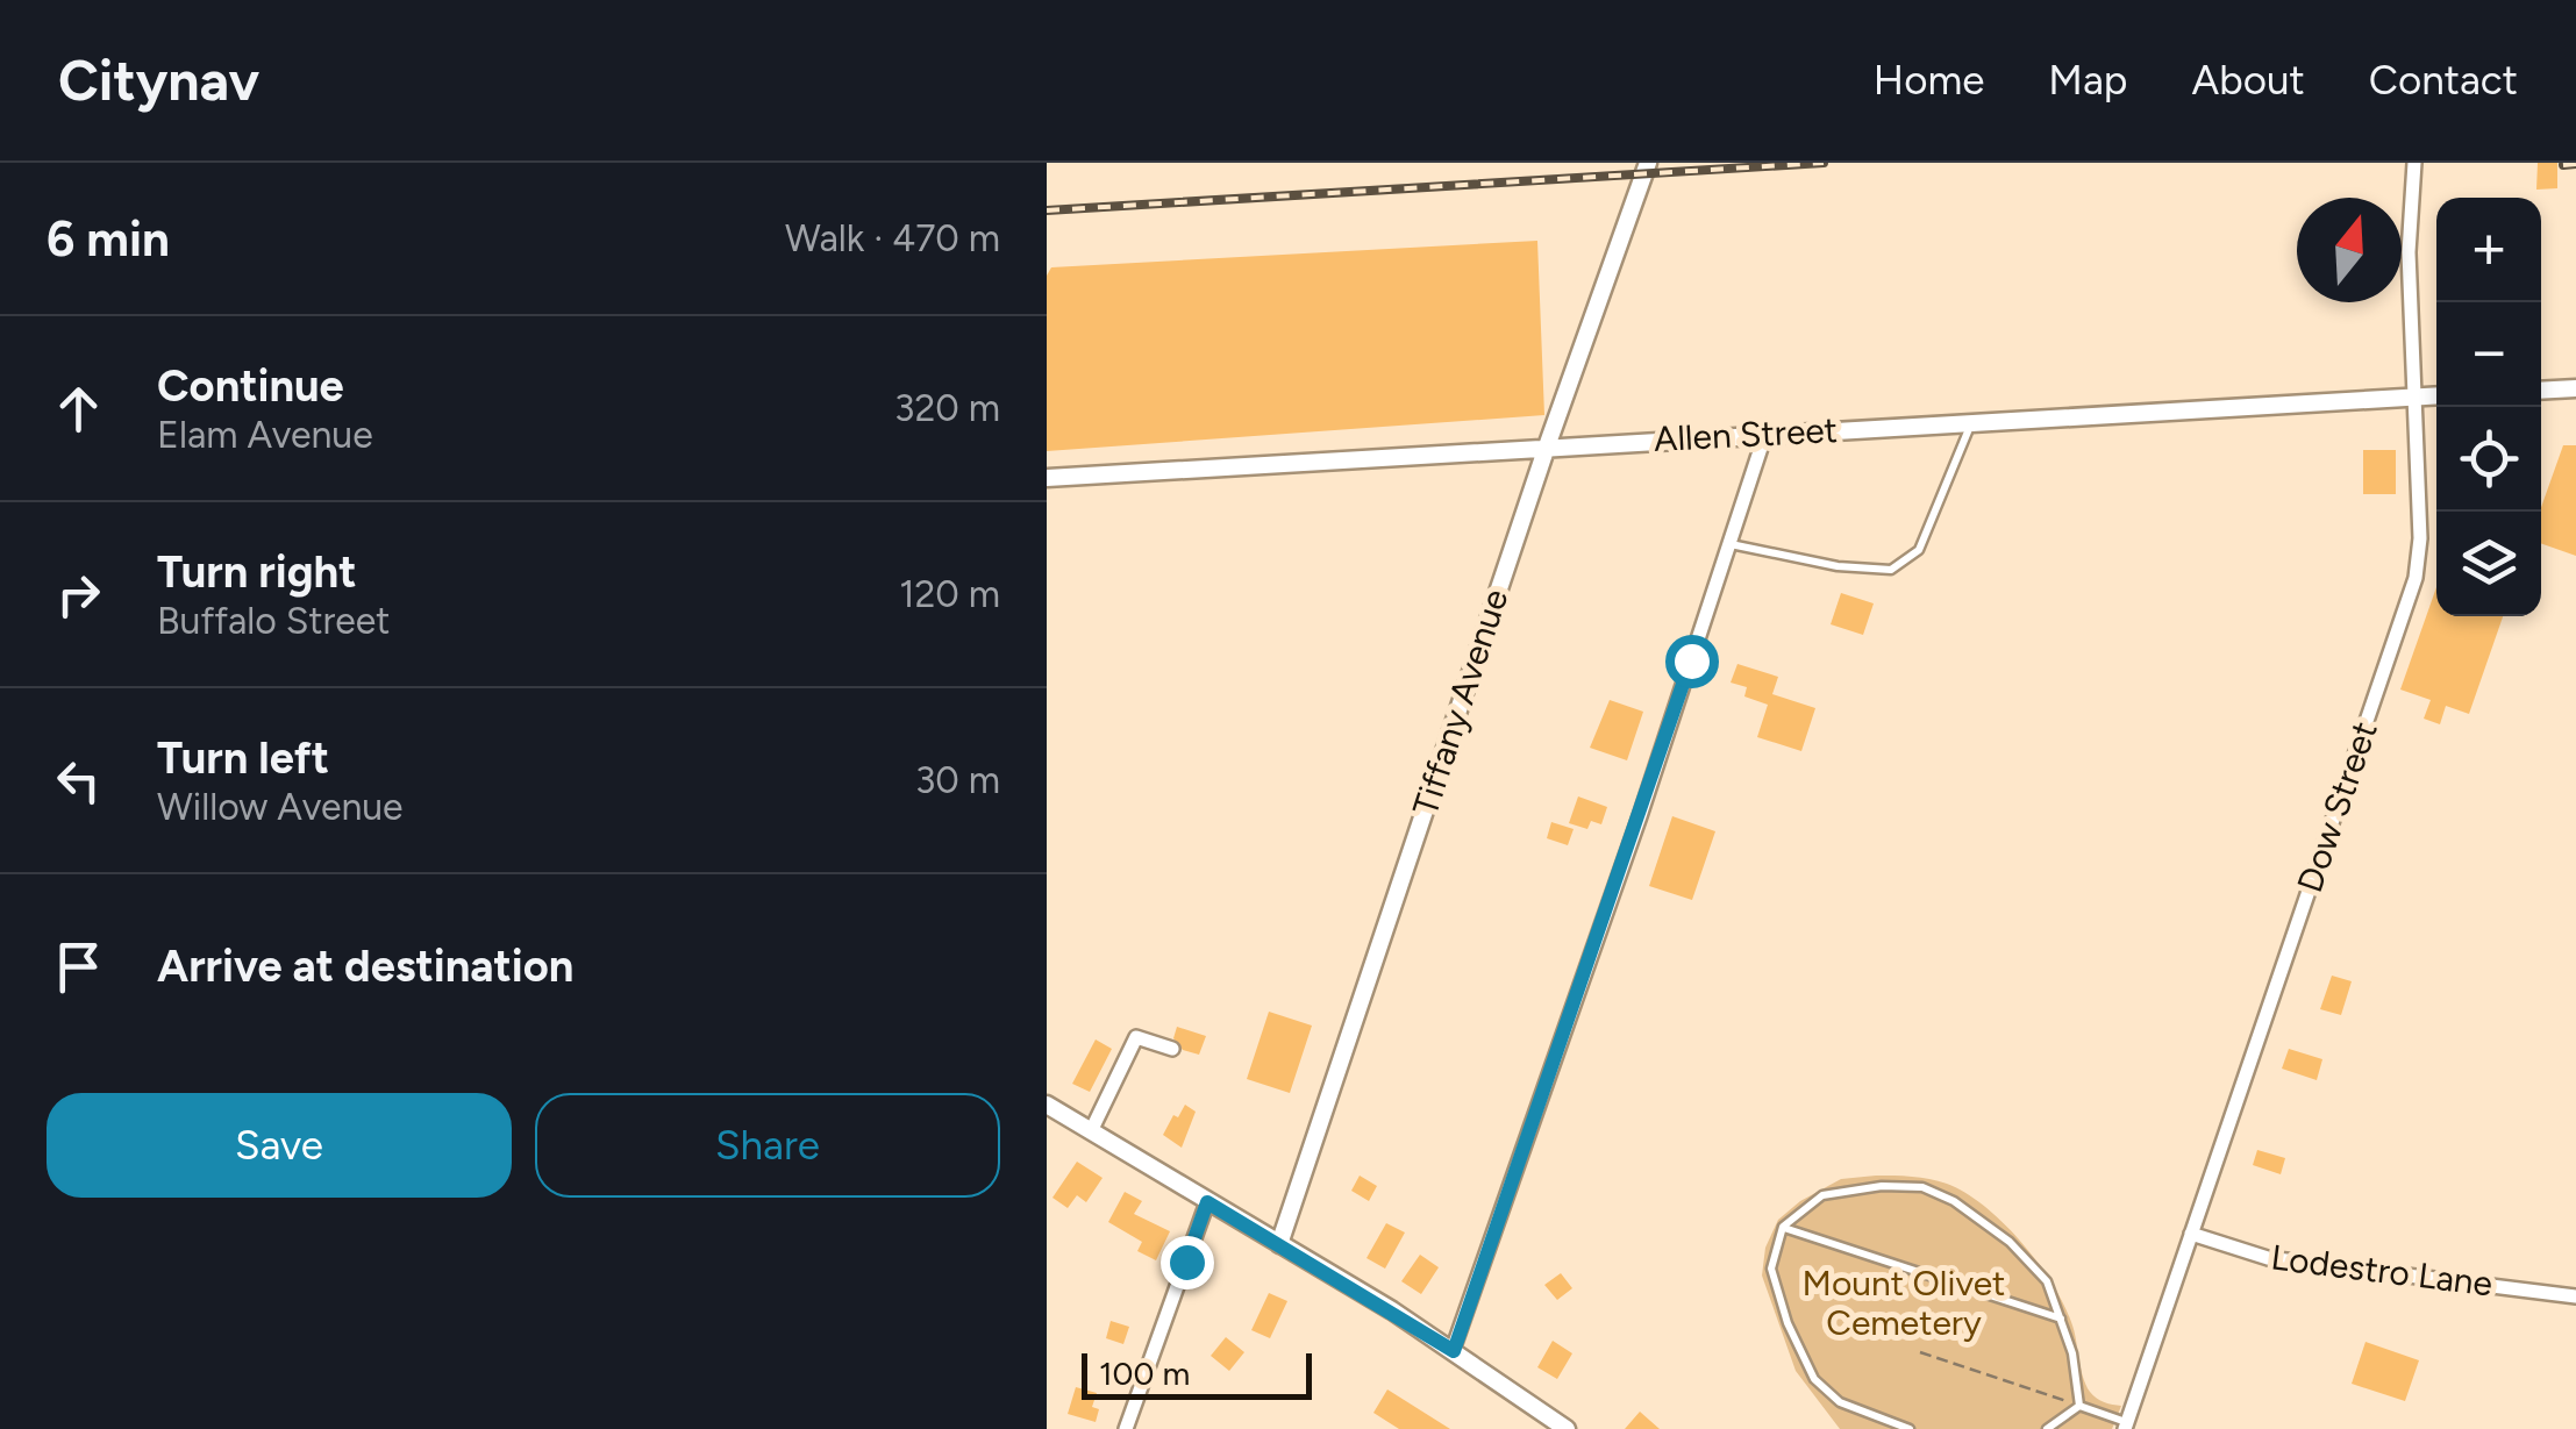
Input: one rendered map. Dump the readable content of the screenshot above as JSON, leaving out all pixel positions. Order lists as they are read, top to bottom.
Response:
{
  "streets": {
    "street": [
      "Allen Street",
      "Tiffany Avenue",
      "Dow Street",
      "Lodestro Lane"
    ]
  },
  "crossings": [
    ["Allen Street", "Tiffany Avenue"],
    ["Allen Street", "Dow Street"],
    ["Dow Street", "Lodestro Lane"]
  ],
  "parks": ["Mount Olivet Cemetery"],
  "scale_bar": "100 m",
  "north": "top",
  "page": {
    "header": "Citynav",
    "nav": [
      "Home",
      "Map",
      "About",
      "Contact"
    ],
    "heading": ["6 min", "Walk · 470 m"],
    "map_buttons": ["+", "−"],
    "list": [
      ["Continue", "Elam Avenue", "320 m"],
      ["Turn right", "Buffalo Street", "120 m"],
      ["Turn left", "Willow Avenue", "30 m"],
      "Arrive at destination"
    ],
    "buttons": ["Save", "Share"],
    "scale": "100 m"
  }
}
